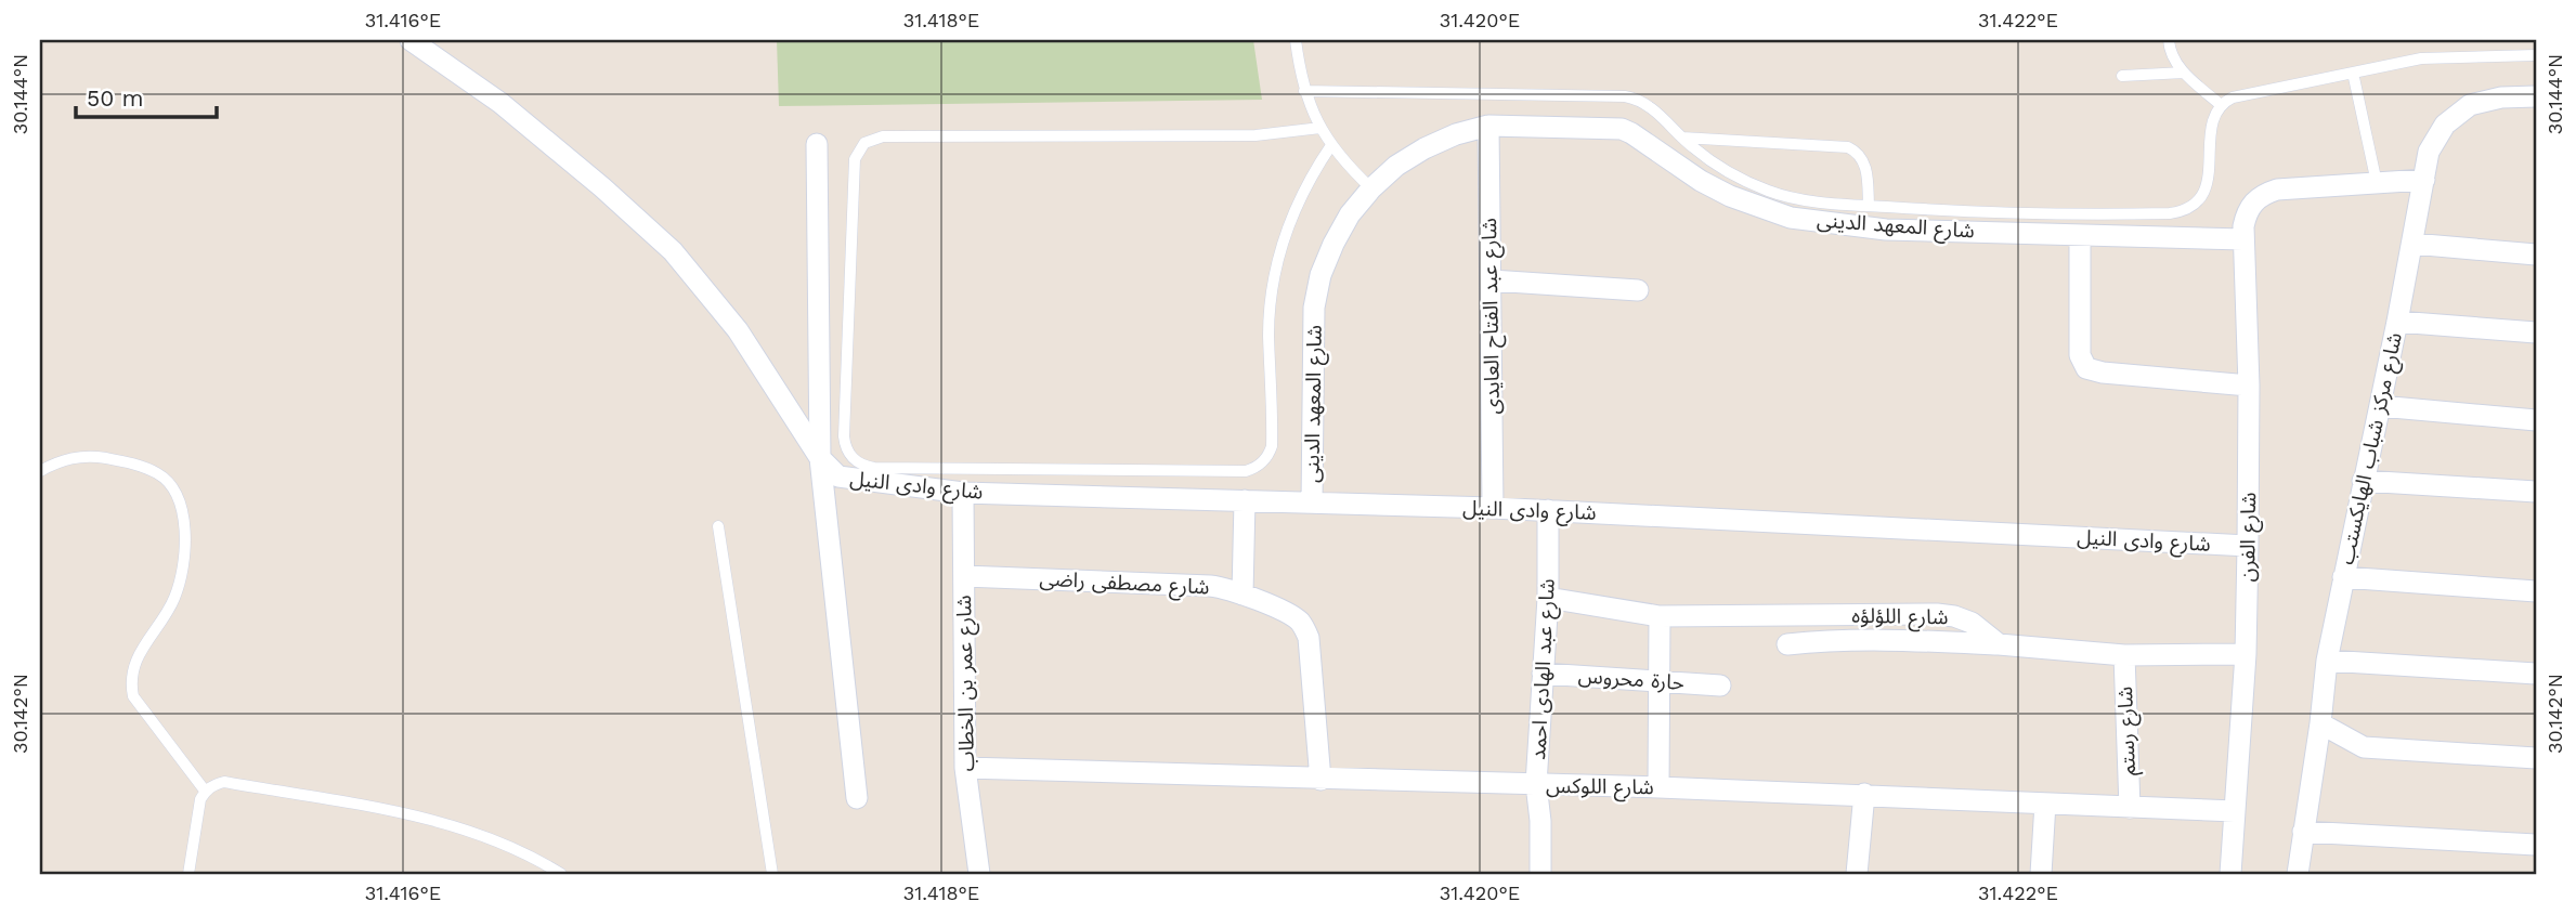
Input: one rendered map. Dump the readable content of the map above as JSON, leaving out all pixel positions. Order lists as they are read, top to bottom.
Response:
{
  "streets": {
    "street": [
      "شارع المعهد الدينى",
      "شارع عبد الفتاح العايدى",
      "شارع مركز شباب الهايكستب",
      "شارع وادى النيل",
      "شارع الفرن",
      "شارع مصطفى راضى",
      "شارع اللؤلؤه",
      "شارع عبد الهادى احمد",
      "حارة محروس",
      "شارع عمر بن الخطاب",
      "شارع رستم",
      "شارع اللوكس"
    ]
  },
  "crossings": [
    ["شارع المعهد الدينى", "شارع عبد الفتاح العايدى"],
    ["شارع المعهد الدينى", "شارع وادى النيل"],
    ["شارع المعهد الدينى", "شارع الفرن"],
    ["شارع عبد الفتاح العايدى", "شارع وادى النيل"],
    ["شارع وادى النيل", "شارع الفرن"],
    ["شارع وادى النيل", "شارع عبد الهادى احمد"],
    ["شارع وادى النيل", "شارع عمر بن الخطاب"],
    ["شارع الفرن", "شارع اللوكس"],
    ["شارع مصطفى راضى", "شارع عمر بن الخطاب"],
    ["شارع مصطفى راضى", "شارع اللوكس"],
    ["شارع اللؤلؤه", "شارع عبد الهادى احمد"],
    ["شارع عبد الهادى احمد", "حارة محروس"],
    ["شارع عبد الهادى احمد", "شارع اللوكس"],
    ["شارع عمر بن الخطاب", "شارع اللوكس"],
    ["شارع رستم", "شارع اللوكس"]
  ],
  "scale_bar": "50 m",
  "coordinates": [
    "31.416°E",
    "31.418°E",
    "31.420°E",
    "31.422°E",
    "30.144°N",
    "30.142°N"
  ]
}
